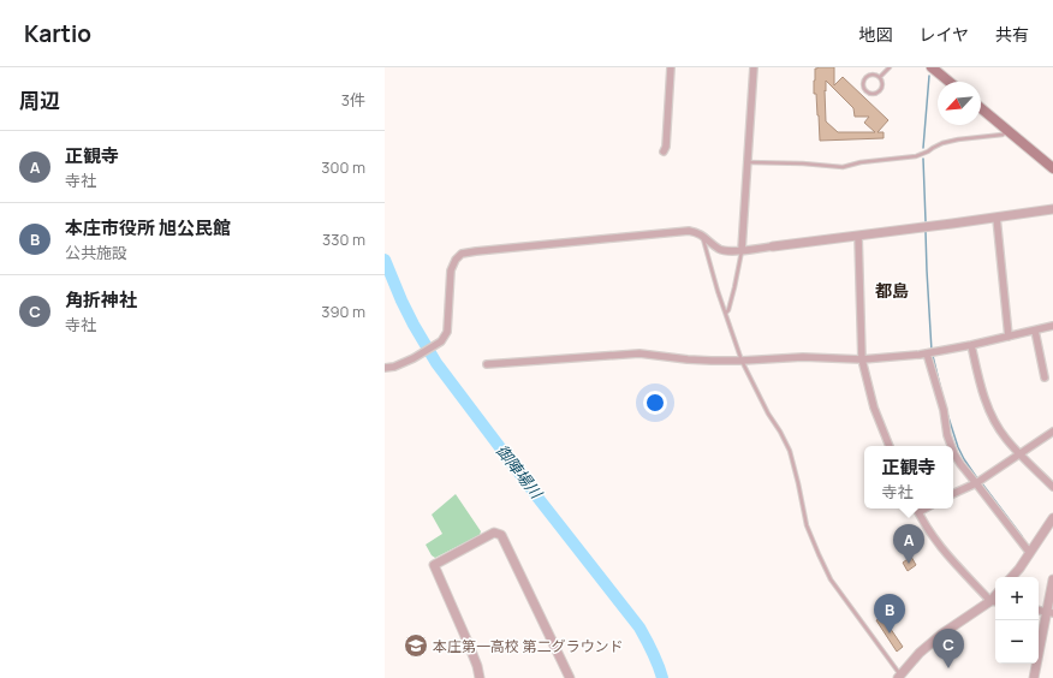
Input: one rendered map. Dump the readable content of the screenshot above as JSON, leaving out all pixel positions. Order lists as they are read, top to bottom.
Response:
{
  "districts": ["都島"],
  "water": ["御陣場川"],
  "places": {
    "school or university": ["本庄第一高校 第二グラウンド"]
  },
  "north": "bottom left",
  "page": {
    "header": "Kartio",
    "nav": ["地図", "レイヤ", "共有"],
    "heading": ["周辺", "3件"],
    "list": [
      {
        "mark": "A",
        "name": "正観寺",
        "note": "寺社",
        "value": "300 m"
      },
      {
        "mark": "B",
        "name": "本庄市役所 旭公民館",
        "note": "公共施設",
        "value": "330 m"
      },
      {
        "mark": "C",
        "name": "角折神社",
        "note": "寺社",
        "value": "390 m"
      }
    ],
    "popup": ["正観寺", "寺社"],
    "pins": ["A", "B", "C"],
    "map_buttons": ["+", "−"]
  }
}
